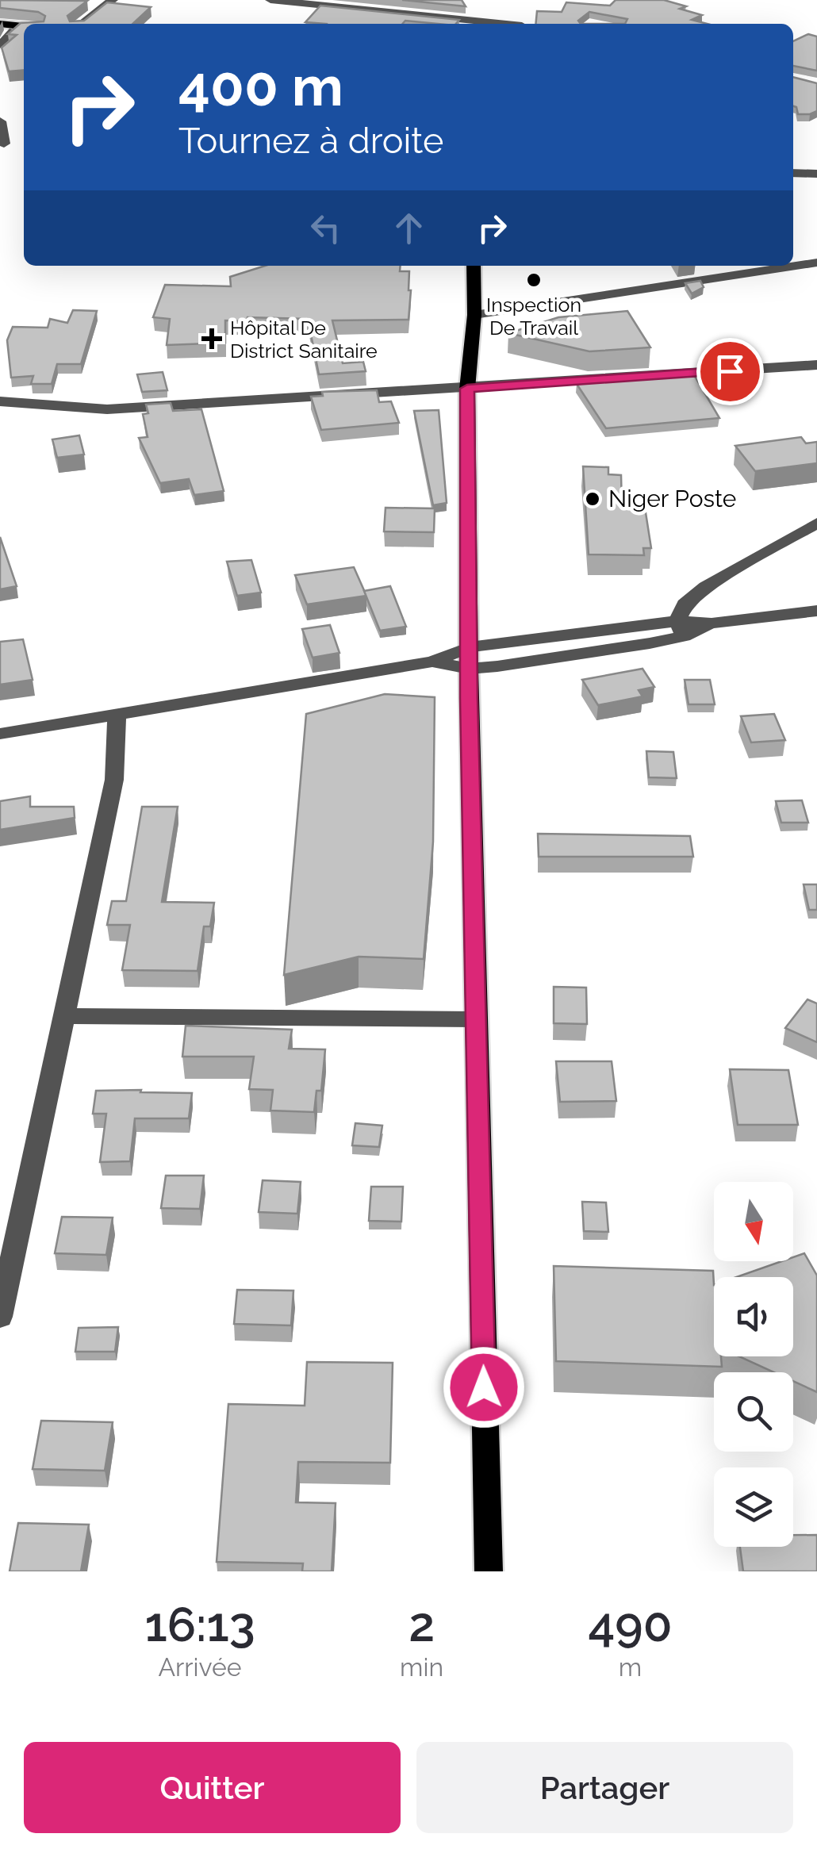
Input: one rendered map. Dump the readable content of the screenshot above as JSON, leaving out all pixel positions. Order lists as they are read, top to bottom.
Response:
{
  "places": {
    "other": ["Inspection De Travail", "Niger Poste"],
    "health": ["Hôpital De District Sanitaire"]
  },
  "north": "bottom",
  "page": {
    "turn": ["400 m", "Tournez à droite"],
    "eta": [
      "16:13",
      "Arrivée",
      "2",
      "min",
      "490",
      "m"
    ],
    "buttons": ["Quitter", "Partager"]
  }
}
